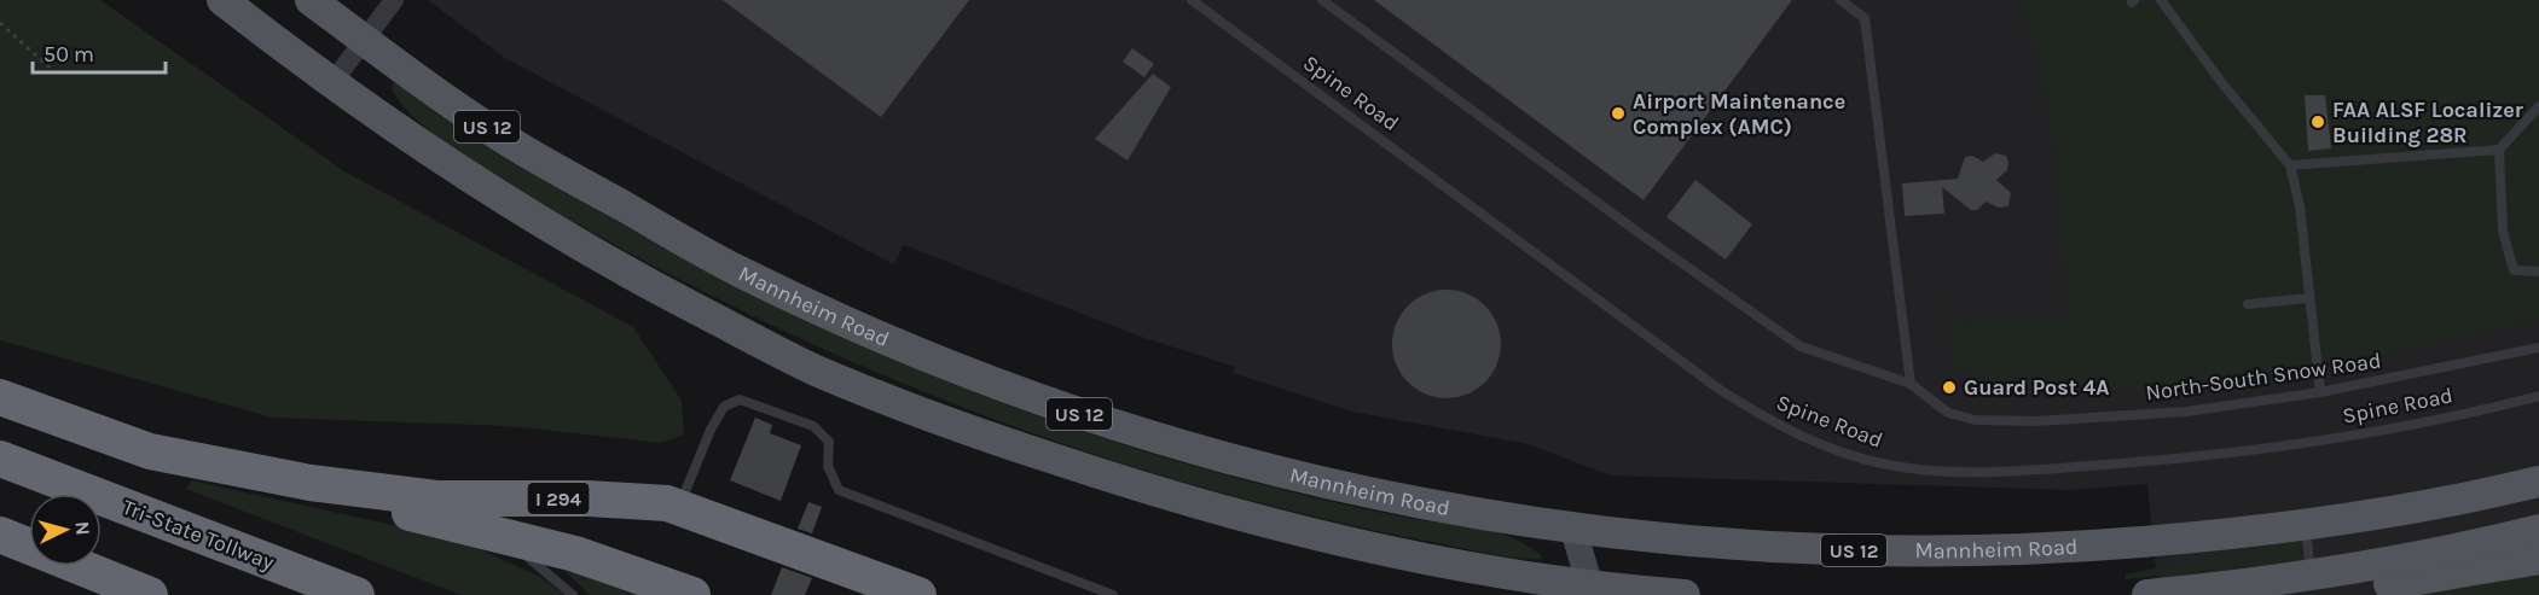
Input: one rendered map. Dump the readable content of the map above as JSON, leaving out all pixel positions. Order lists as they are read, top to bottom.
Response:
{
  "streets": {
    "highway": ["I 294", "Tri-State Tollway"],
    "main road": ["US 12", "Mannheim Road"],
    "lane": ["Spine Road", "North-South Snow Road"]
  },
  "places": ["Airport Maintenance Complex (AMC)", "FAA ALSF Localizer Building 28R", "Guard Post 4A"],
  "scale_bar": "50 m",
  "north": "right"
}
